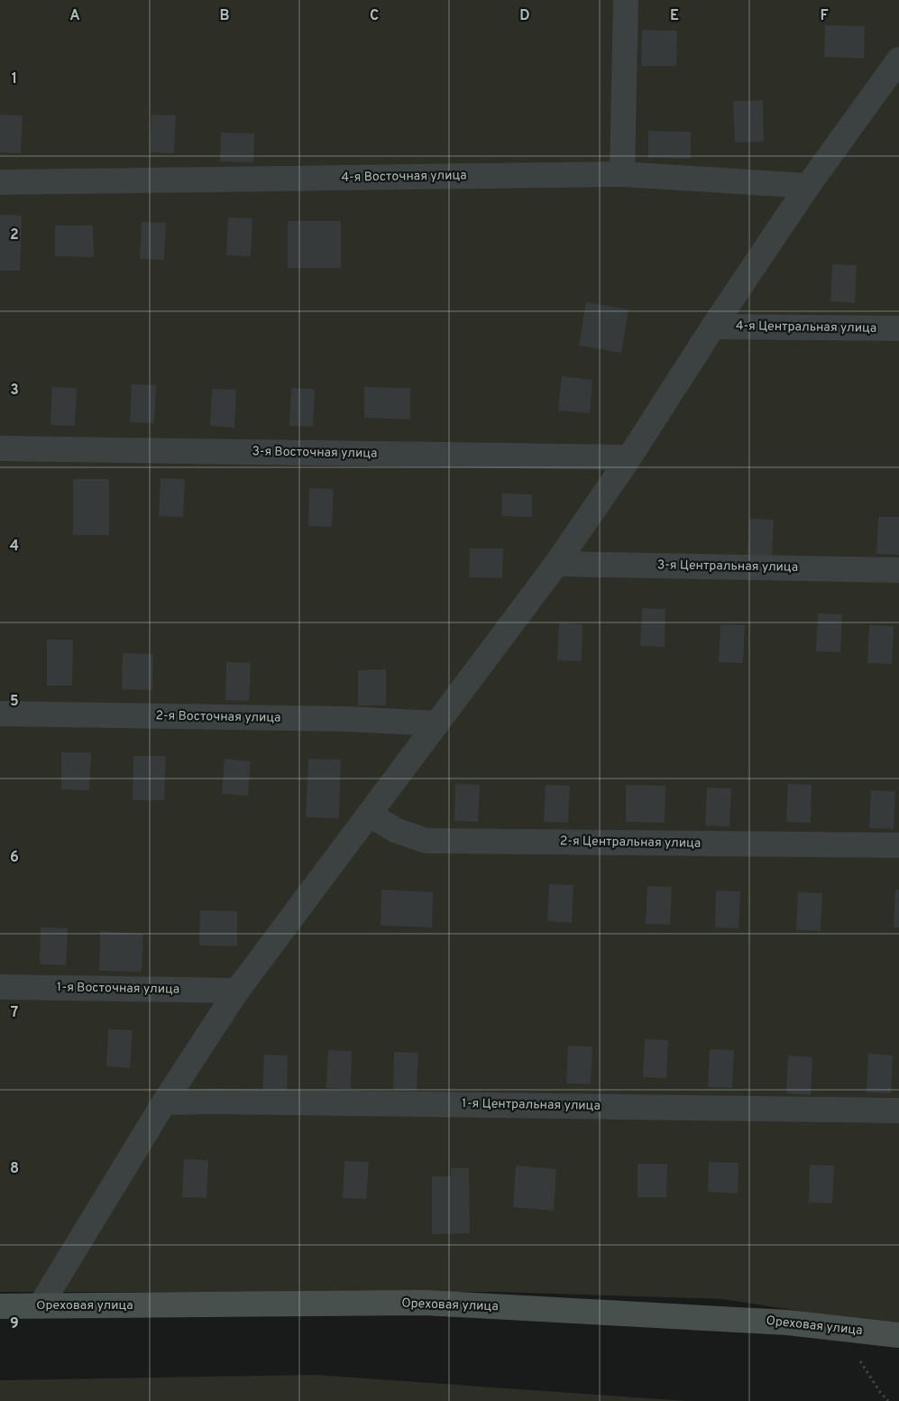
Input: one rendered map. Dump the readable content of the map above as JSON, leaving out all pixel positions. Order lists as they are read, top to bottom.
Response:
{
  "streets": {
    "main road": ["Ореховая улица"],
    "street": [
      "4-я Восточная улица",
      "4-я Центральная улица",
      "3-я Восточная улица",
      "3-я Центральная улица",
      "2-я Восточная улица",
      "2-я Центральная улица",
      "1-я Восточная улица",
      "1-я Центральная улица"
    ]
  },
  "grid": {
    "columns": [
      "A",
      "B",
      "C",
      "D",
      "E",
      "F"
    ],
    "rows": [
      "1",
      "2",
      "3",
      "4",
      "5",
      "6",
      "7",
      "8",
      "9"
    ]
  }
}
